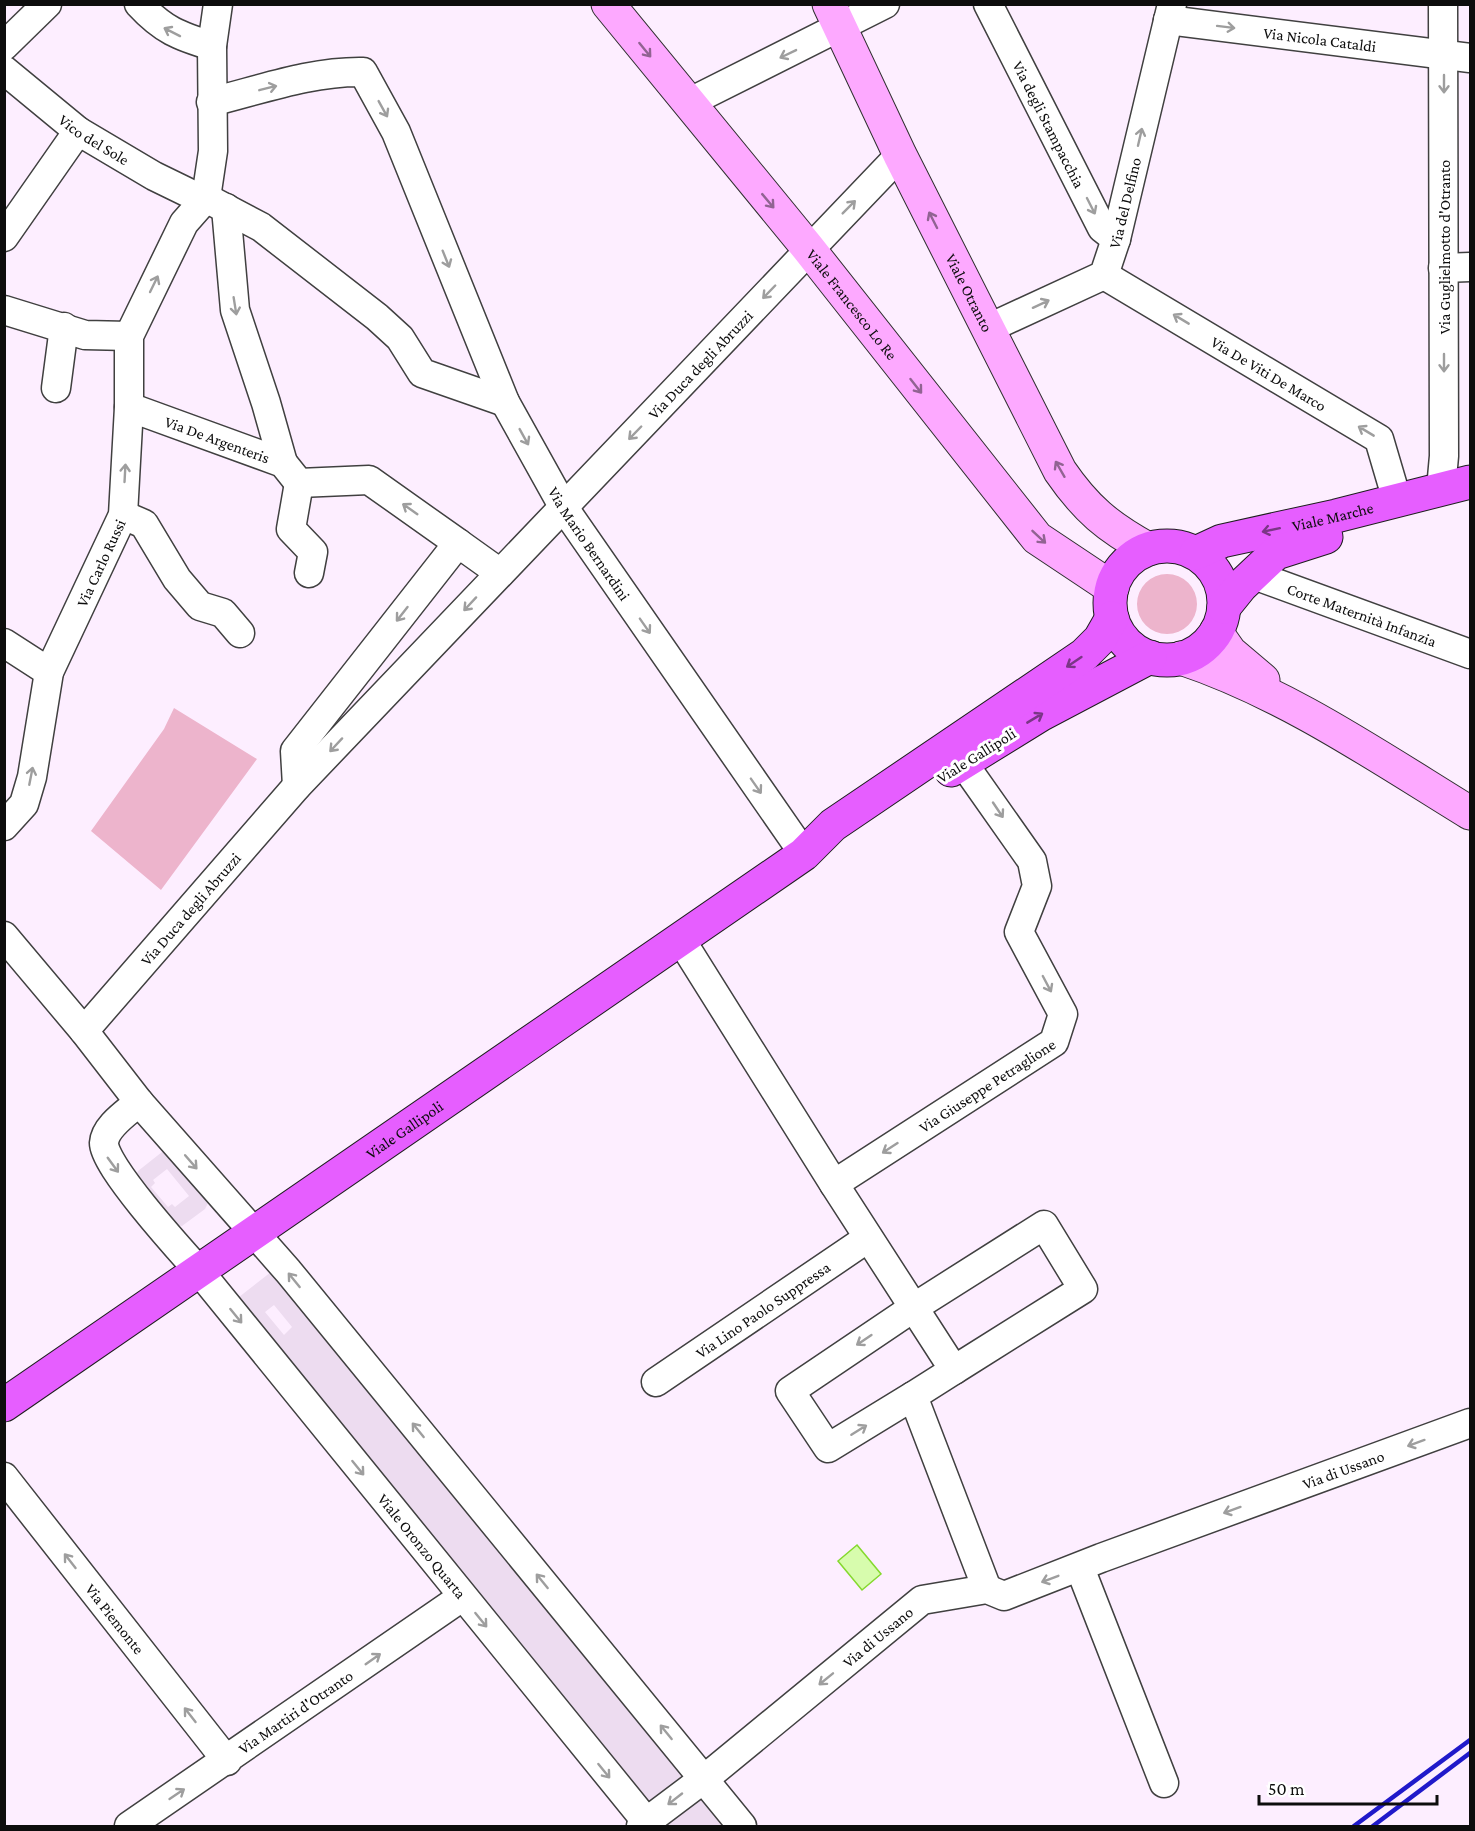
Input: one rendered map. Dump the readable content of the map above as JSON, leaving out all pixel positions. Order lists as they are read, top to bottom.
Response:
{
  "streets": {
    "main road": ["Viale Marche", "Viale Gallipoli"],
    "street": [
      "Via Nicola Cataldi",
      "Via degli Stampacchia",
      "Vico del Sole",
      "Via del Delfino",
      "Via Guglielmotto d'Otranto",
      "Viale Otranto",
      "Viale Francesco Lo Re",
      "Via Duca degli Abruzzi",
      "Via De Viti De Marco",
      "Via De Argenteris",
      "Via Mario Bernardini",
      "Via Carlo Russi",
      "Corte Maternità Infanzia",
      "Via Giuseppe Petraglione",
      "Via Lino Paolo Suppressa",
      "Via di Ussano",
      "Viale Oronzo Quarta",
      "Via Piemonte",
      "Via Martiri d'Otranto"
    ]
  },
  "crossings": [
    ["Via Nicola Cataldi", "Via del Delfino"],
    ["Via Nicola Cataldi", "Via Guglielmotto d'Otranto"],
    ["Via degli Stampacchia", "Via del Delfino"],
    ["Vico del Sole", "Via Mario Bernardini"],
    ["Vico del Sole", "Via Carlo Russi"],
    ["Via del Delfino", "Via De Viti De Marco"],
    ["Via Guglielmotto d'Otranto", "Viale Marche"],
    ["Viale Otranto", "Viale Francesco Lo Re"],
    ["Viale Otranto", "Via Duca degli Abruzzi"],
    ["Viale Otranto", "Viale Marche"],
    ["Viale Otranto", "Viale Gallipoli"],
    ["Viale Francesco Lo Re", "Via Duca degli Abruzzi"],
    ["Viale Francesco Lo Re", "Viale Marche"],
    ["Viale Francesco Lo Re", "Viale Gallipoli"],
    ["Via Duca degli Abruzzi", "Via Mario Bernardini"],
    ["Via De Viti De Marco", "Viale Marche"],
    ["Via De Argenteris", "Via Carlo Russi"],
    ["Viale Marche", "Corte Maternità Infanzia"],
    ["Viale Marche", "Viale Gallipoli"],
    ["Via Mario Bernardini", "Viale Gallipoli"],
    ["Viale Gallipoli", "Via Giuseppe Petraglione"],
    ["Viale Gallipoli", "Viale Oronzo Quarta"],
    ["Via di Ussano", "Viale Oronzo Quarta"],
    ["Viale Oronzo Quarta", "Via Martiri d'Otranto"],
    ["Via Piemonte", "Via Martiri d'Otranto"]
  ],
  "one_way": [
    "Via Nicola Cataldi",
    "Via degli Stampacchia",
    "Via del Delfino",
    "Via Guglielmotto d'Otranto",
    "Viale Otranto",
    "Viale Francesco Lo Re",
    "Via De Viti De Marco",
    "Via De Argenteris",
    "Via Mario Bernardini",
    "Via di Ussano",
    "Via Piemonte",
    "Via Martiri d'Otranto"
  ],
  "scale_bar": "50 m"
}
